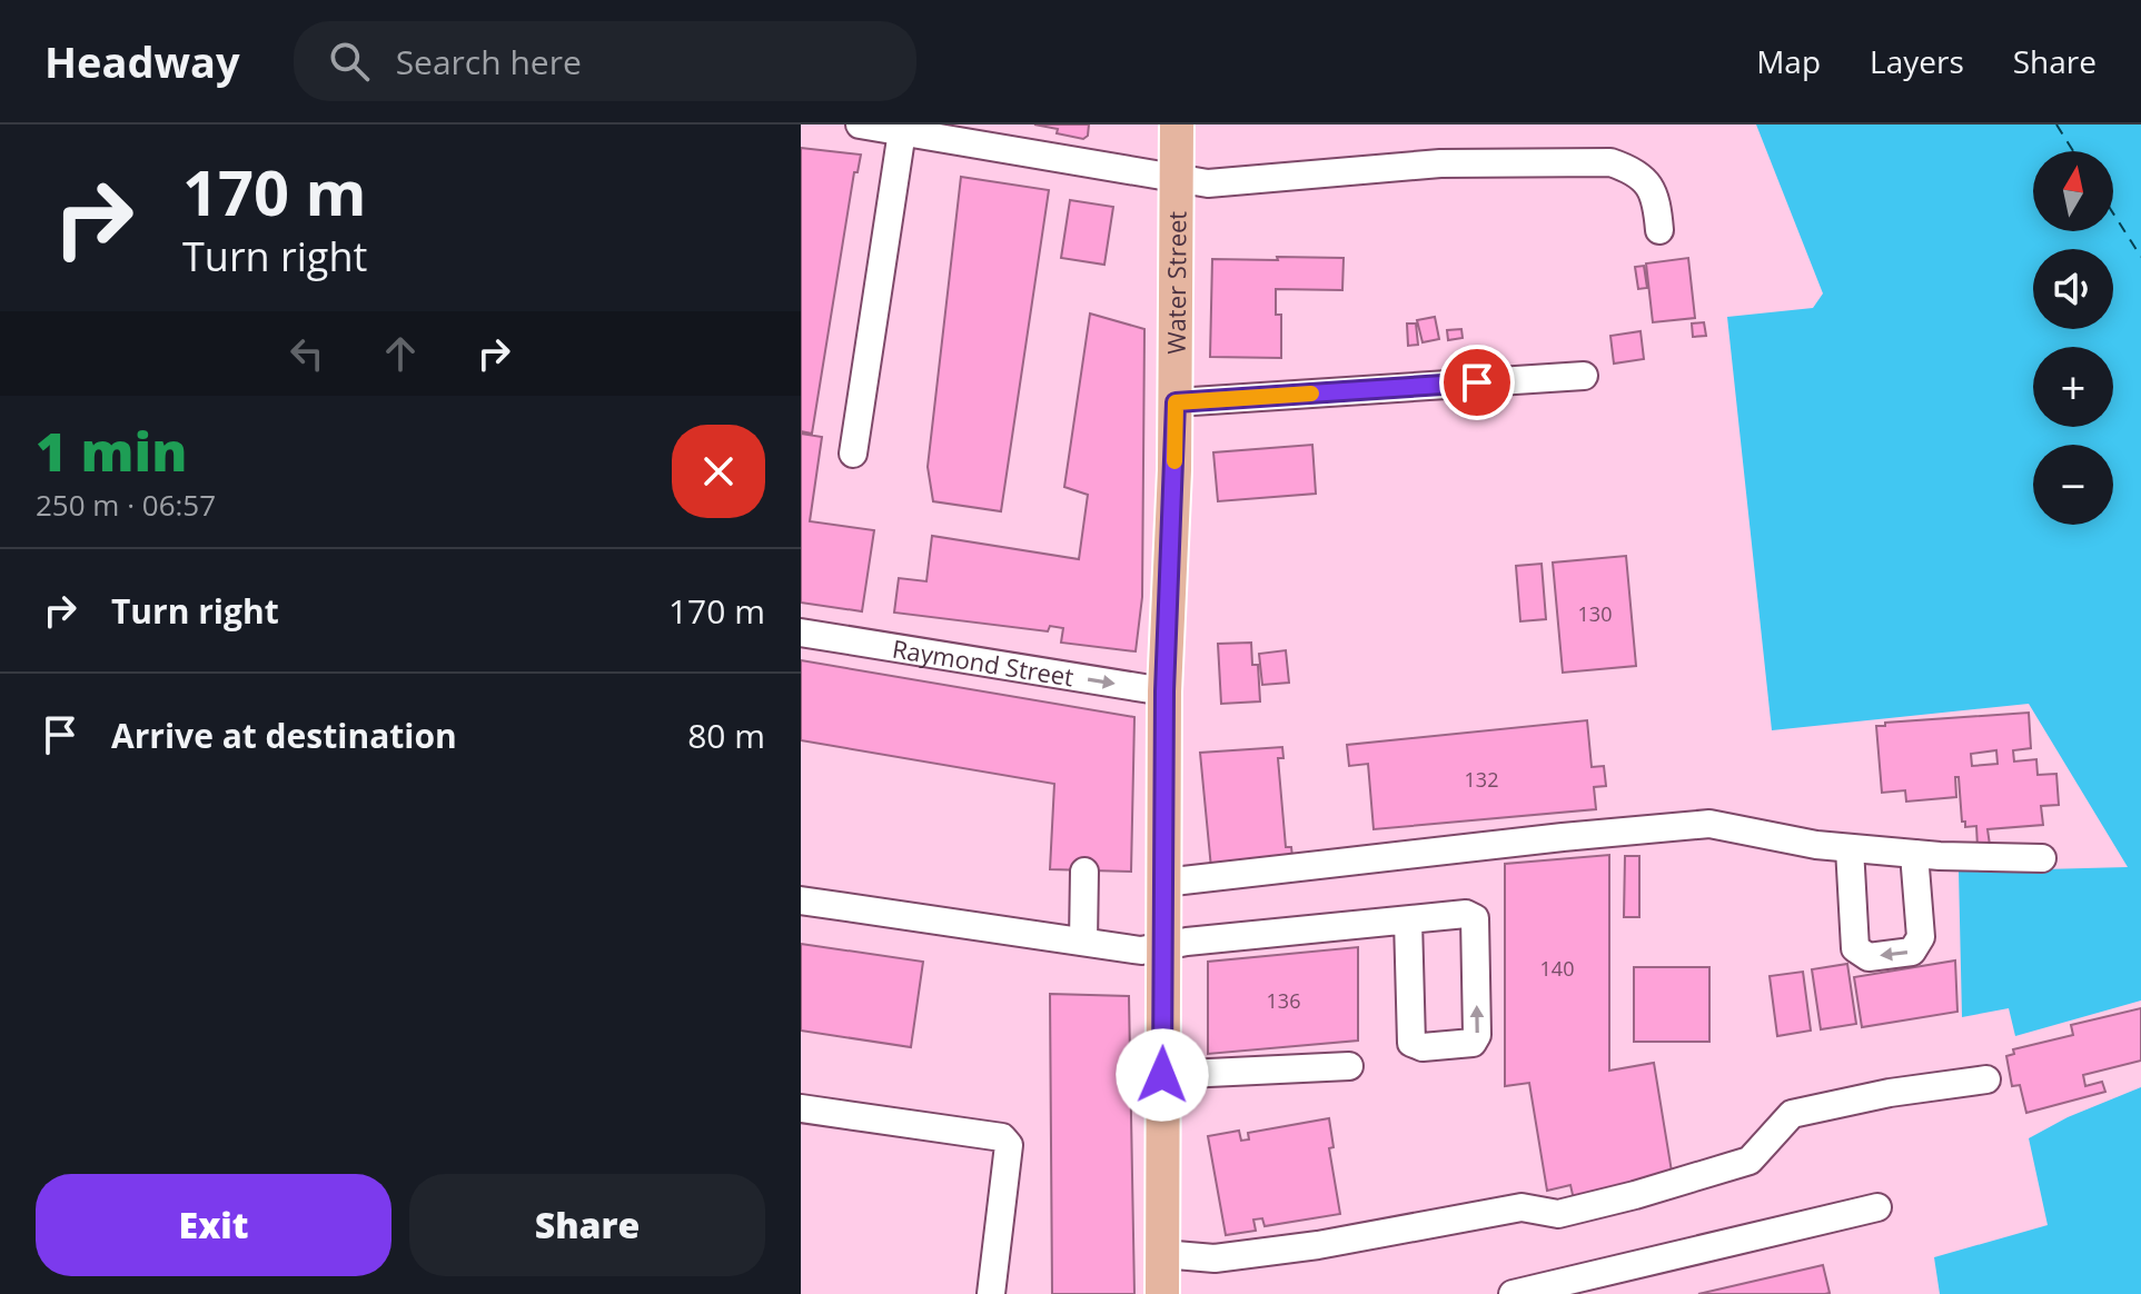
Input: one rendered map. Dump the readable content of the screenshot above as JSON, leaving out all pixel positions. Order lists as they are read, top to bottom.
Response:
{
  "streets": {
    "main road": ["Water Street"],
    "street": ["Raymond Street"]
  },
  "crossings": [
    ["Water Street", "Raymond Street"]
  ],
  "one_way": ["Raymond Street"],
  "house_numbers": [
    "130",
    "132",
    "140",
    "136"
  ],
  "north": "top",
  "page": {
    "header": "Headway",
    "search": "Search here",
    "nav": ["Map", "Layers", "Share"],
    "turn": ["170 m", "Turn right"],
    "map_buttons": ["+", "−"],
    "heading": ["1 min", "250 m · 06:57"],
    "list": [
      {
        "name": "Turn right",
        "value": "170 m"
      },
      {
        "name": "Arrive at destination",
        "value": "80 m"
      }
    ],
    "buttons": ["Exit", "Share"]
  }
}
